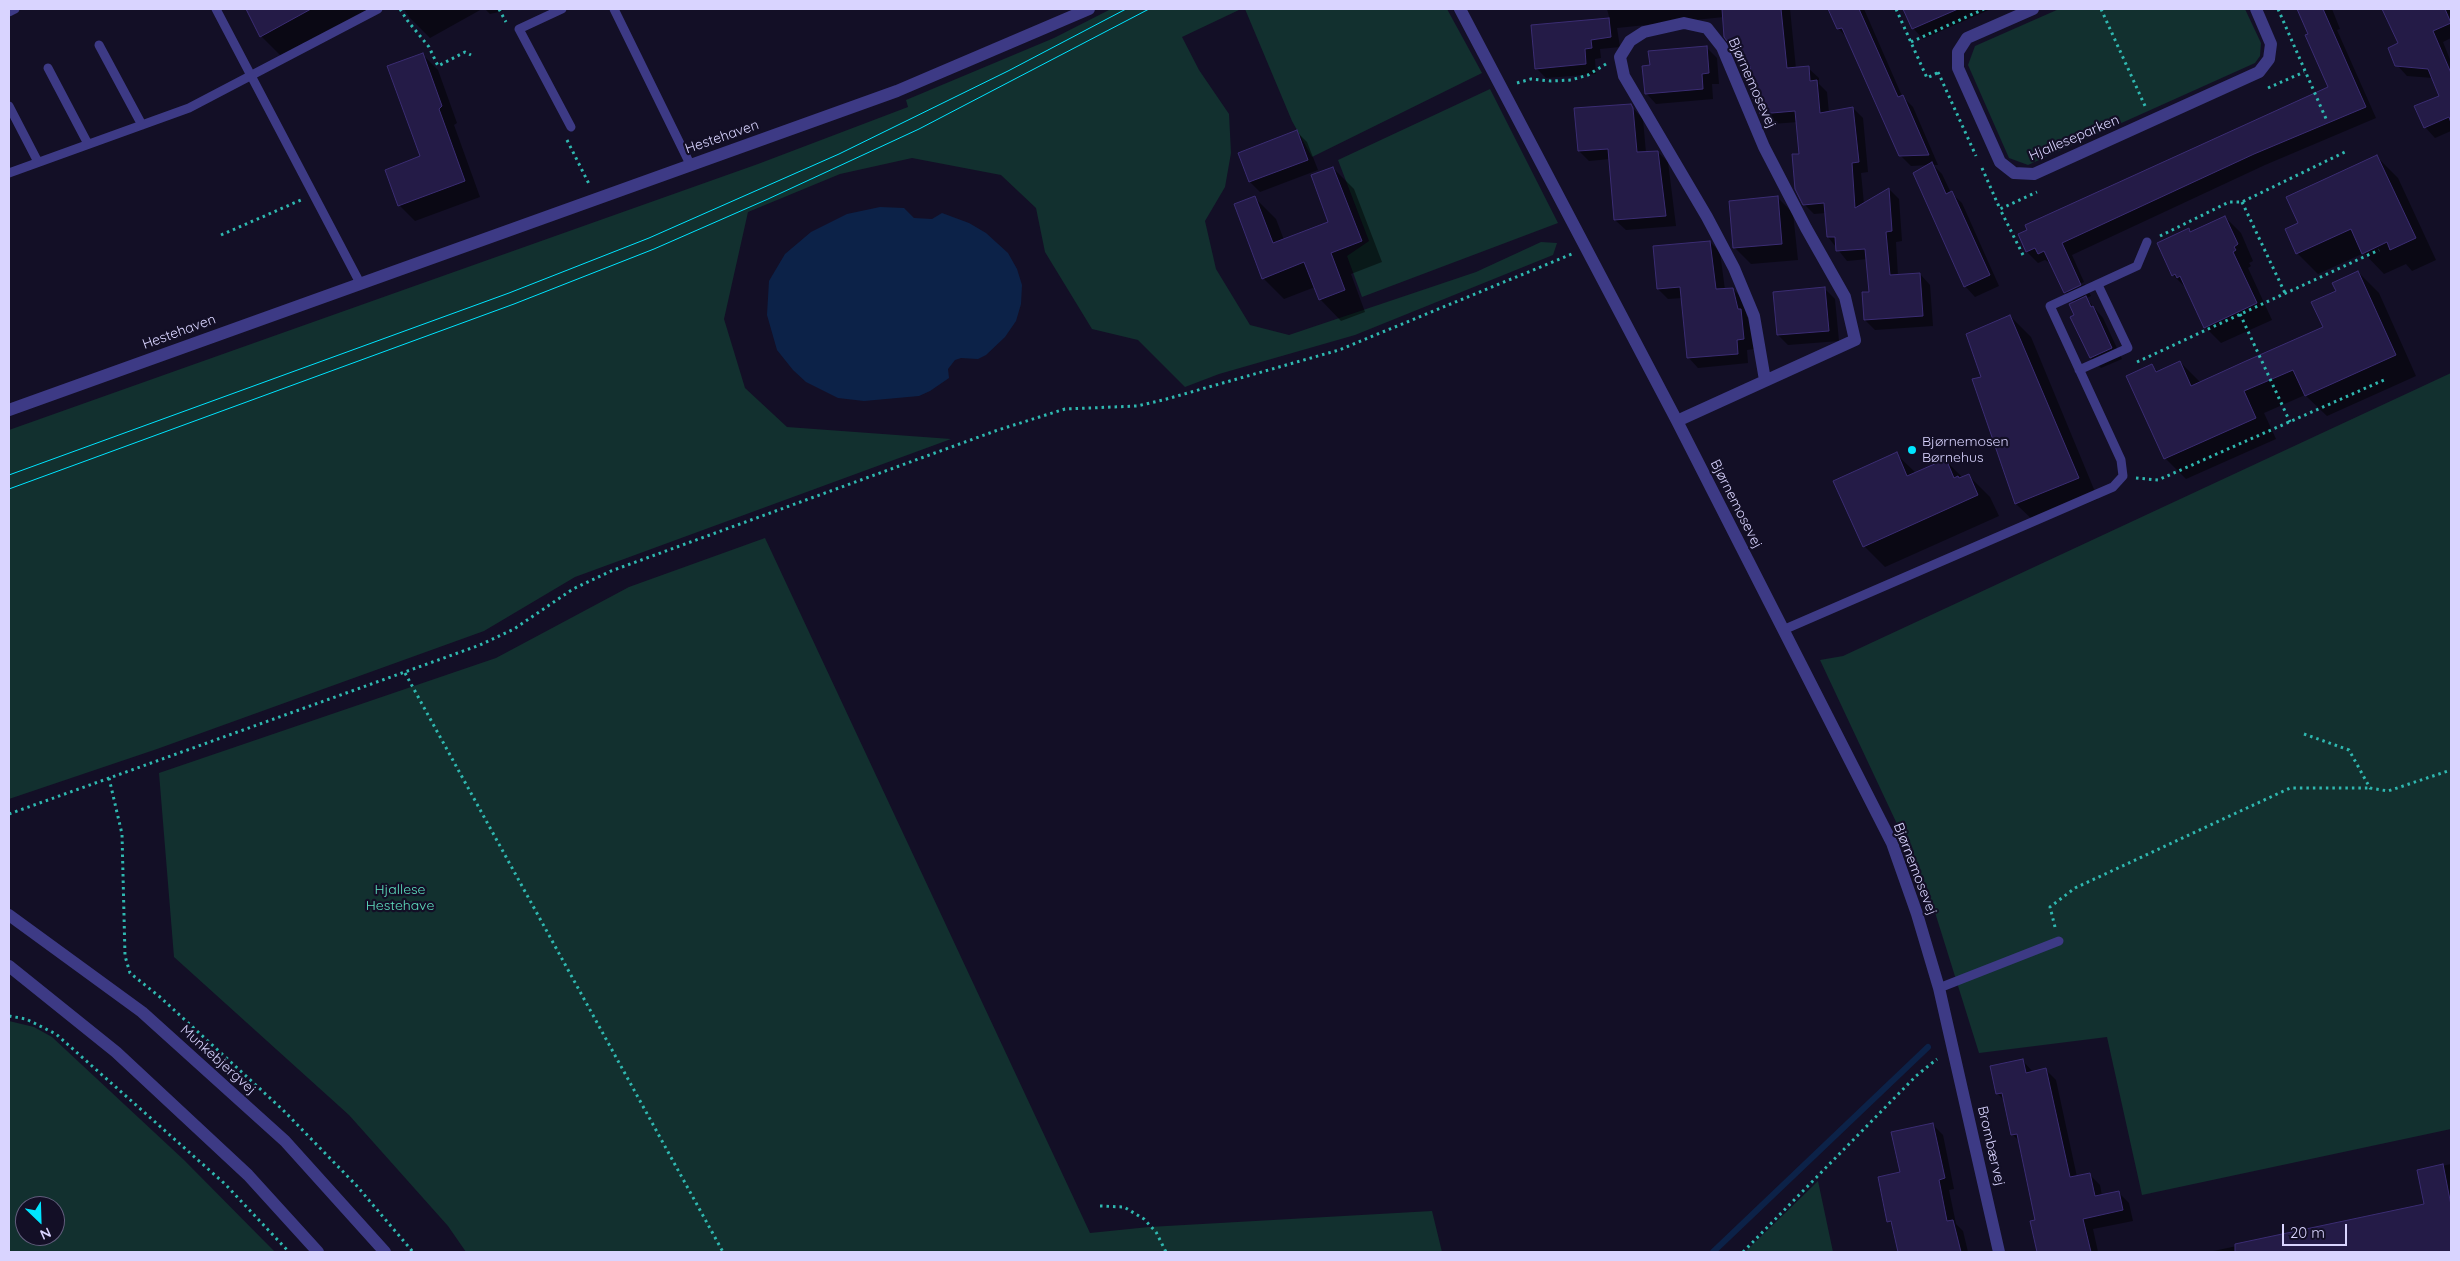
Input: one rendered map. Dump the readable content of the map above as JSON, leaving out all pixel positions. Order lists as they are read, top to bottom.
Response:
{
  "streets": {
    "street": [
      "Bjørnemosevej",
      "Hestehaven",
      "Hjalleseparken",
      "Munkebjergvej",
      "Brombærvej"
    ]
  },
  "crossings": [
    ["Bjørnemosevej", "Brombærvej"]
  ],
  "parks": ["Hjallese Hestehave"],
  "places": ["Bjørnemosen Børnehus"],
  "scale_bar": "20 m",
  "north": "bottom right"
}
